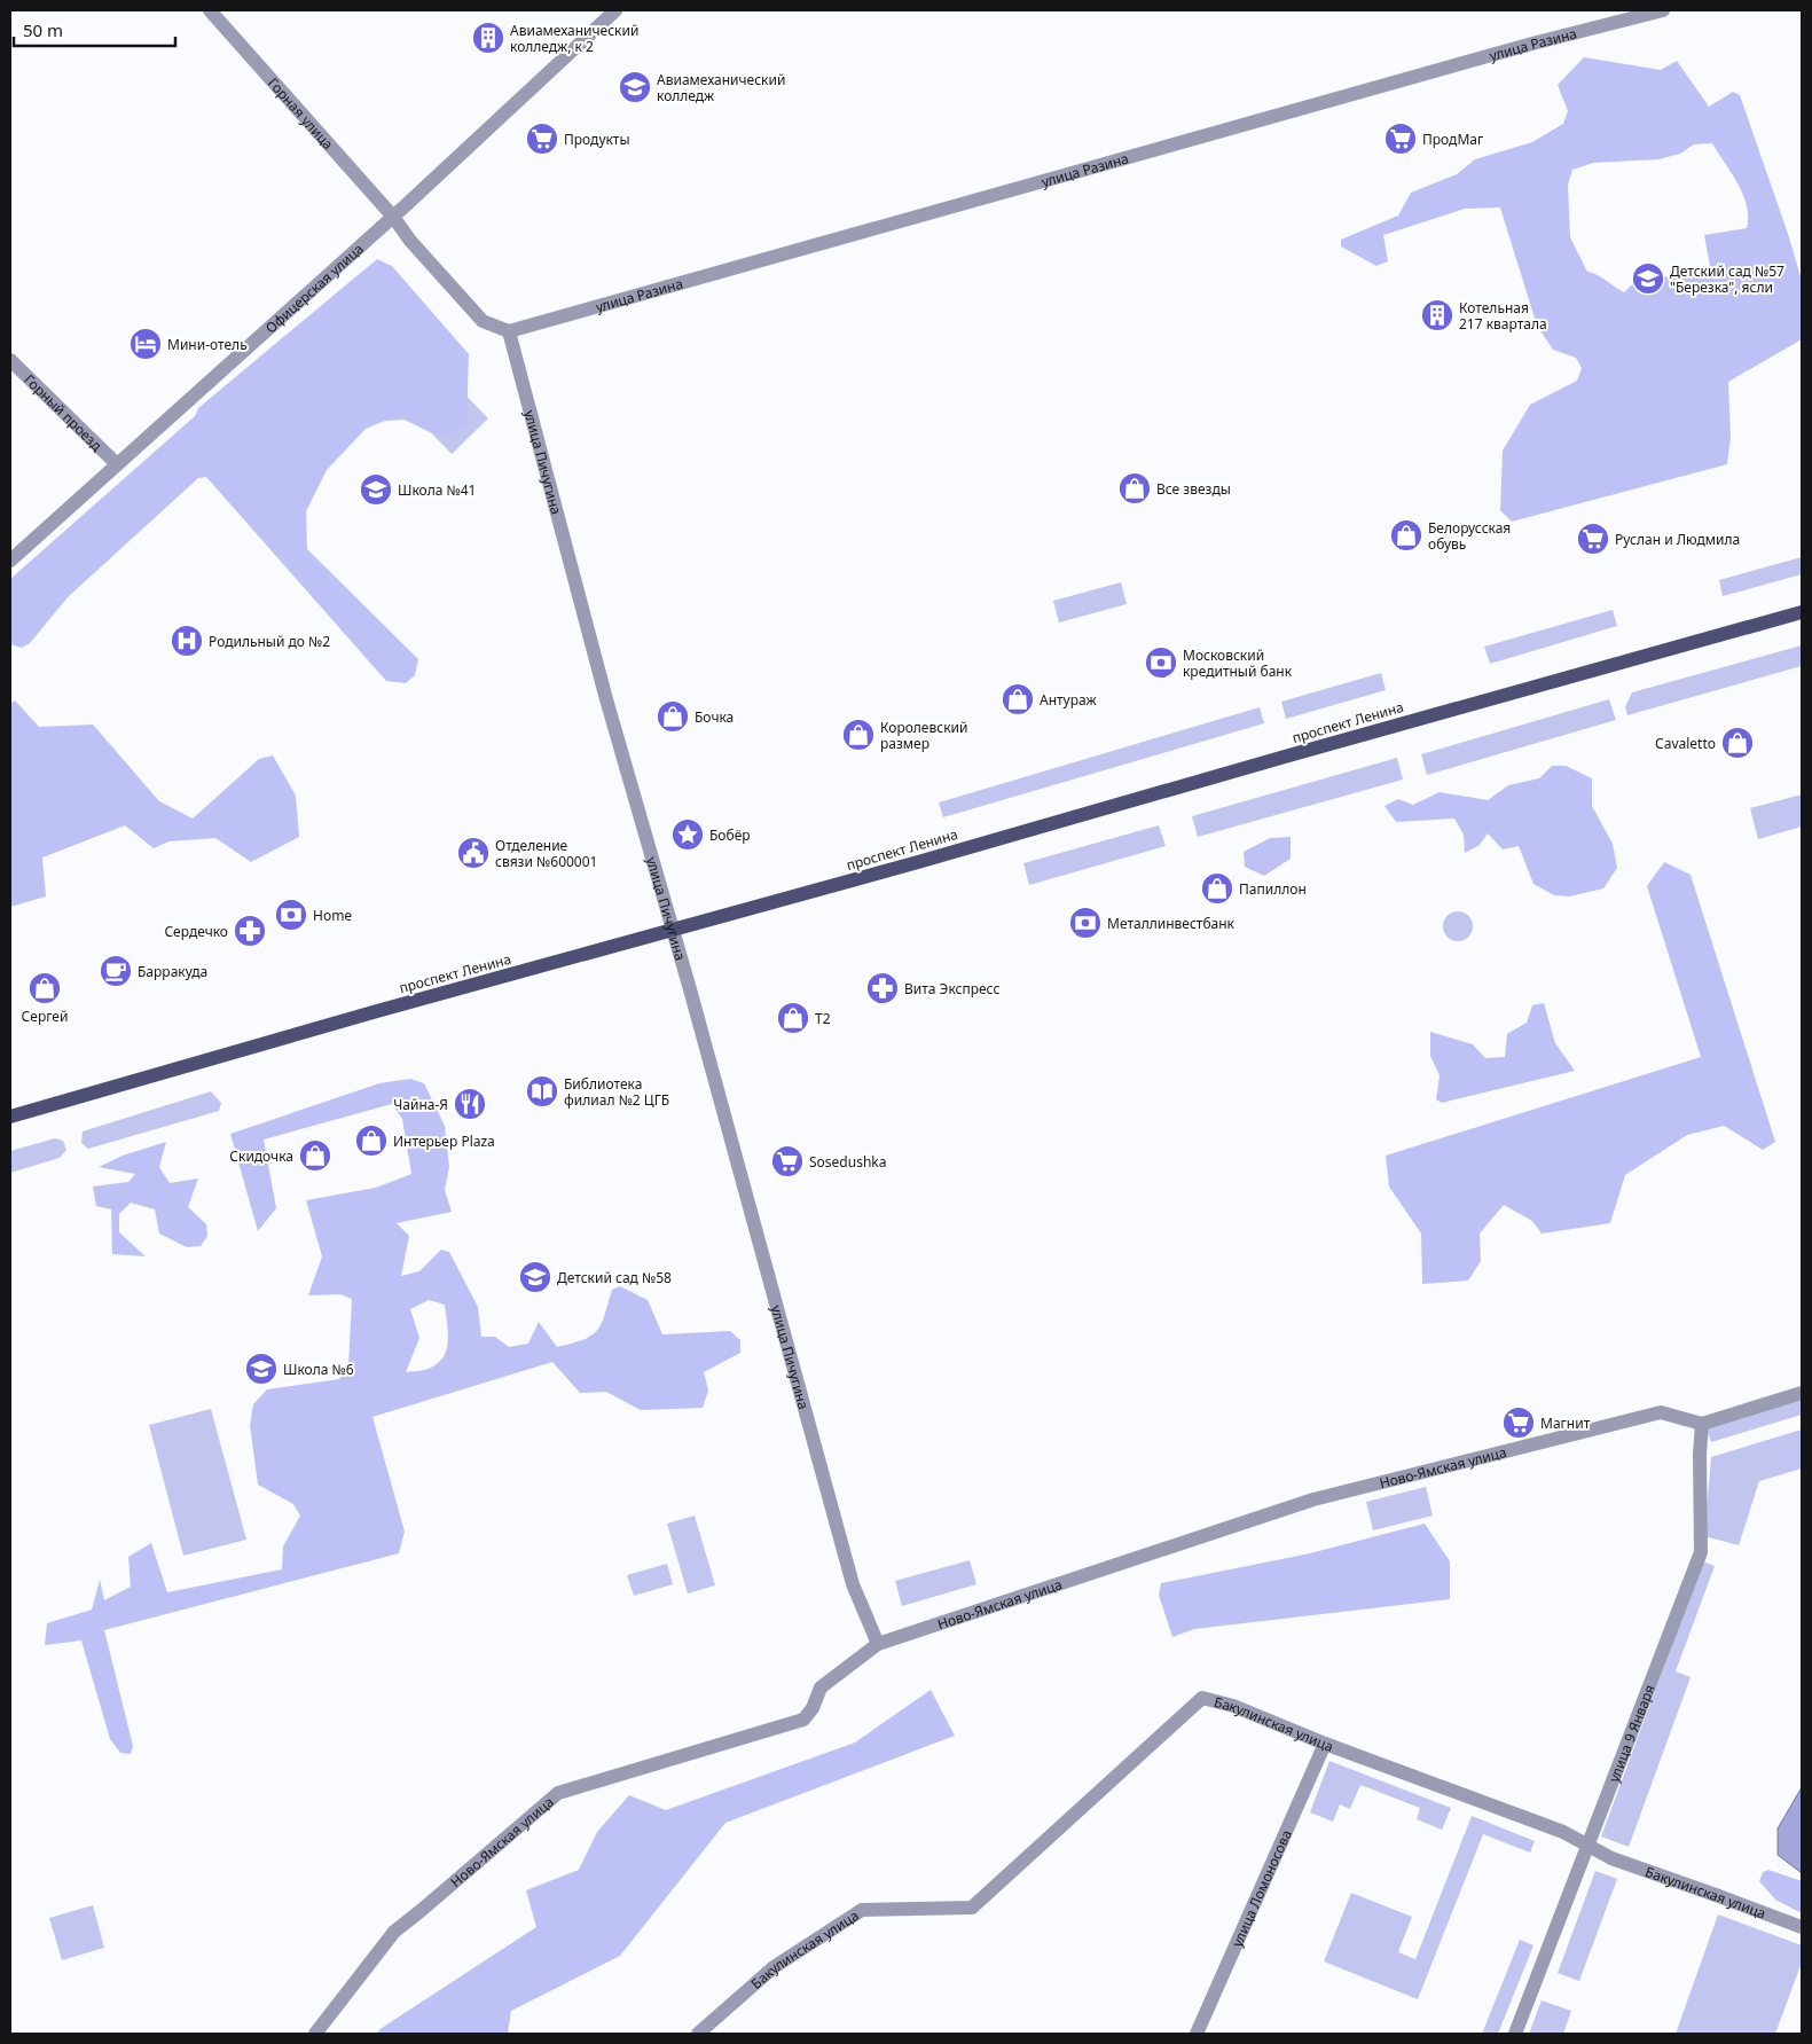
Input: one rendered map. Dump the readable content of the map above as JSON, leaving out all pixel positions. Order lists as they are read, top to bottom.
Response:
{
  "streets": {
    "main road": ["проспект Ленина"],
    "street": [
      "улица Разина",
      "Горная улица",
      "Офицерская улица",
      "Горный проезд",
      "улица Пичугина",
      "Ново-Ямская улица",
      "Бакулинская улица",
      "улица 9 Января",
      "улица Ломоносова"
    ]
  },
  "crossings": [
    ["улица Разина", "улица Пичугина"],
    ["Горная улица", "Офицерская улица"],
    ["Офицерская улица", "Горный проезд"],
    ["улица Пичугина", "проспект Ленина"],
    ["улица Пичугина", "Ново-Ямская улица"],
    ["Ново-Ямская улица", "улица 9 Января"],
    ["Бакулинская улица", "улица 9 Января"],
    ["Бакулинская улица", "улица Ломоносова"]
  ],
  "places": {
    "building": ["Авиамеханический колледж, к 2", "Котельная 217 квартала"],
    "school or university": [
      "Авиамеханический колледж",
      "Детский сад №57 \"Березка\", ясли",
      "Школа №41",
      "Детский сад №58",
      "Школа №6"
    ],
    "supermarket": [
      "Продукты",
      "ПродМаг",
      "Руслан и Людмила",
      "Sosedushka",
      "Магнит"
    ],
    "hotel": ["Мини-отель"],
    "shop": [
      "Все звезды",
      "Белорусская обувь",
      "Антураж",
      "Бочка",
      "Королевский размер",
      "Cavaletto",
      "Папиллон",
      "Сергей",
      "T2",
      "Интерьер Plaza",
      "Скидочка"
    ],
    "hospital": ["Родильный до №2"],
    "bank": ["Московский кредитный банк", "Home", "Металлинвестбанк"],
    "place": ["Бобёр"],
    "public building": ["Отделение связи №600001"],
    "pharmacy": ["Сердечко", "Вита Экспресс"],
    "cafe": ["Барракуда"],
    "library": ["Библиотека филиал №2 ЦГБ"],
    "restaurant": ["Чайна-Я"]
  },
  "scale_bar": "50 m"
}
